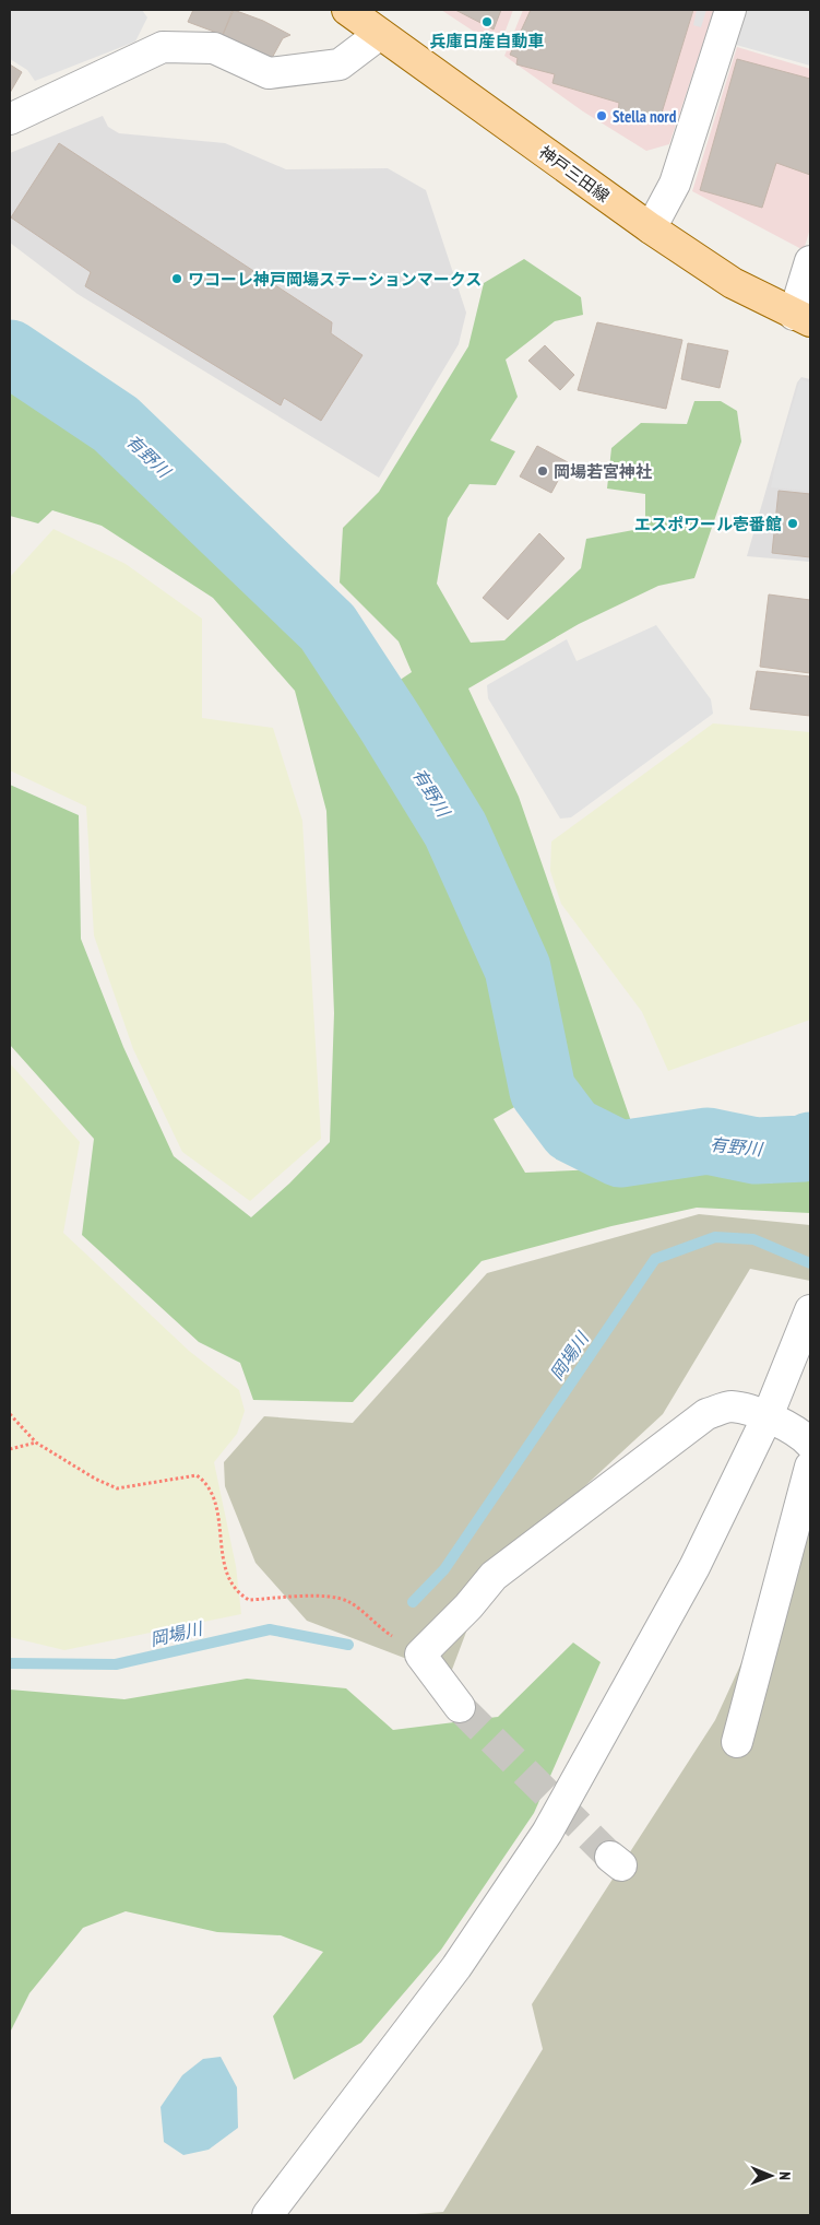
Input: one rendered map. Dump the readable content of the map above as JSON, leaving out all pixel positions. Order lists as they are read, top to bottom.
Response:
{
  "streets": {
    "main road": ["神戸三田線"]
  },
  "water": ["有野川", "岡場川"],
  "places": [
    "兵庫日産自動車",
    "Stella nord",
    "ワコーレ神戸岡場ステーションマークス",
    "岡場若宮神社",
    "エスポワール壱番館"
  ],
  "north": "right"
}
